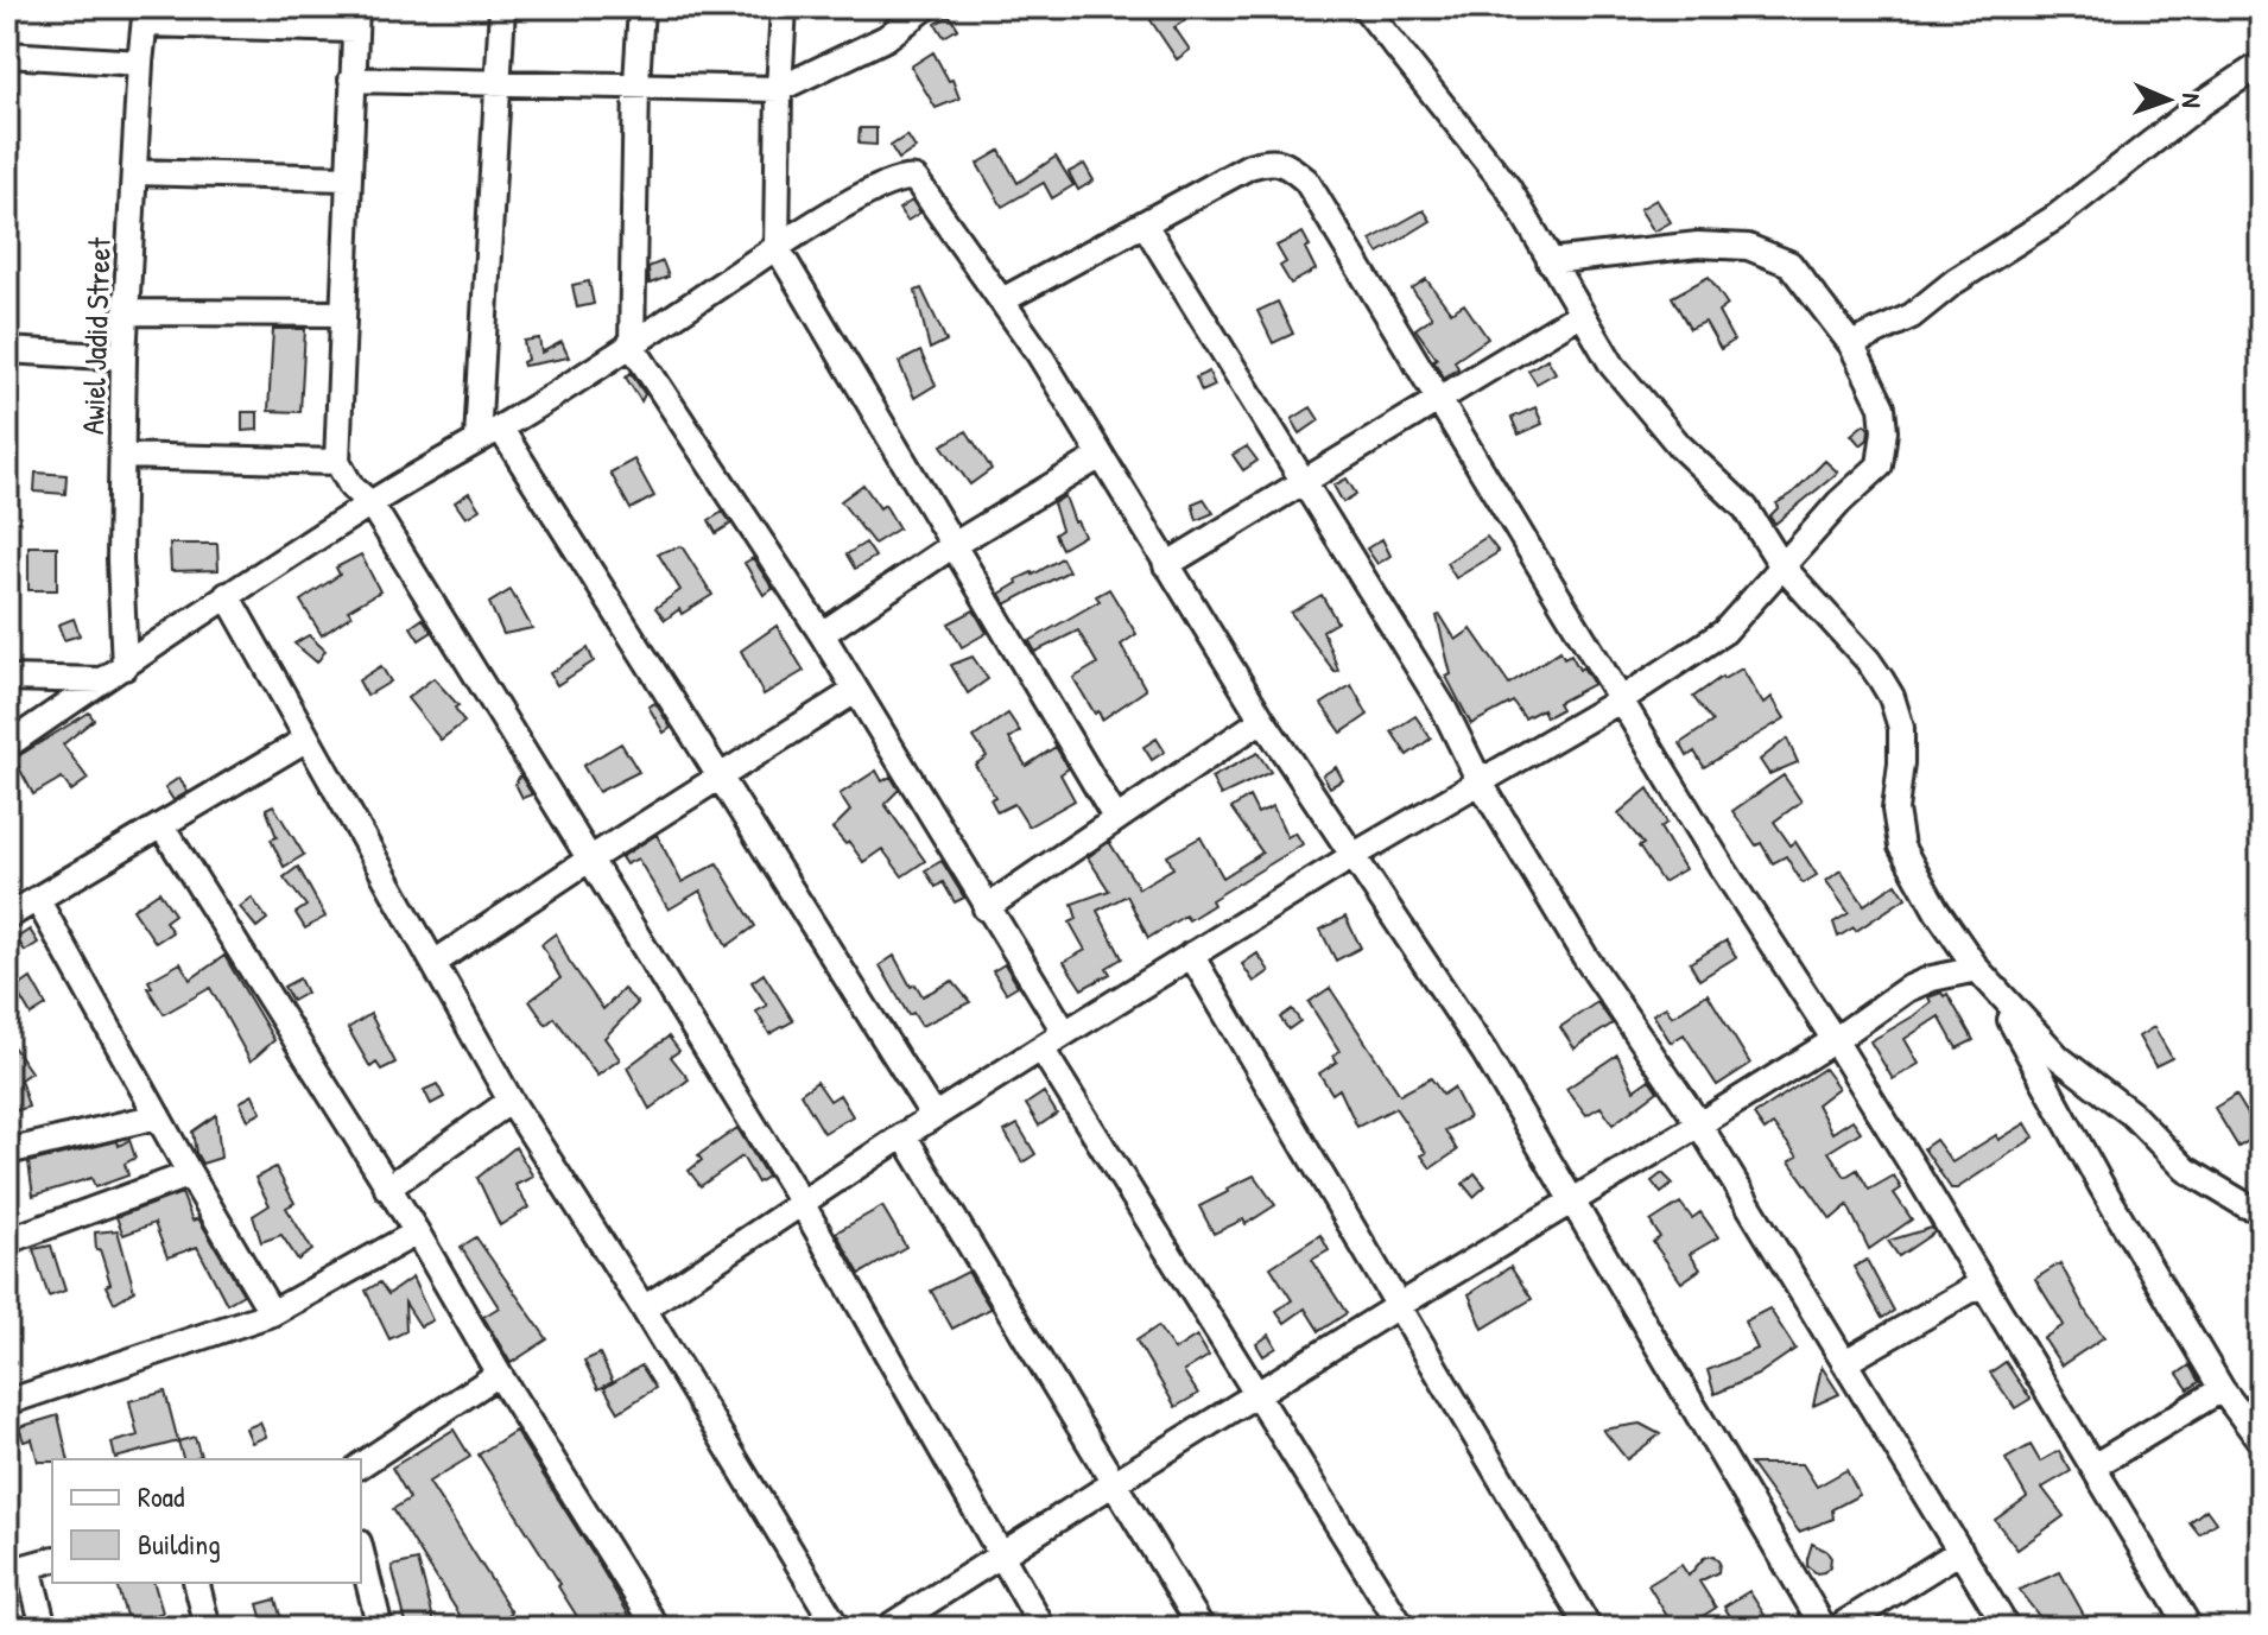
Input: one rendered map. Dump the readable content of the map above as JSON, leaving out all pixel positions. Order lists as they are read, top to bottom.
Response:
{
  "streets": {
    "street": ["Awiel Jadid Street"]
  },
  "legend": ["Road", "Building"],
  "north": "right"
}
